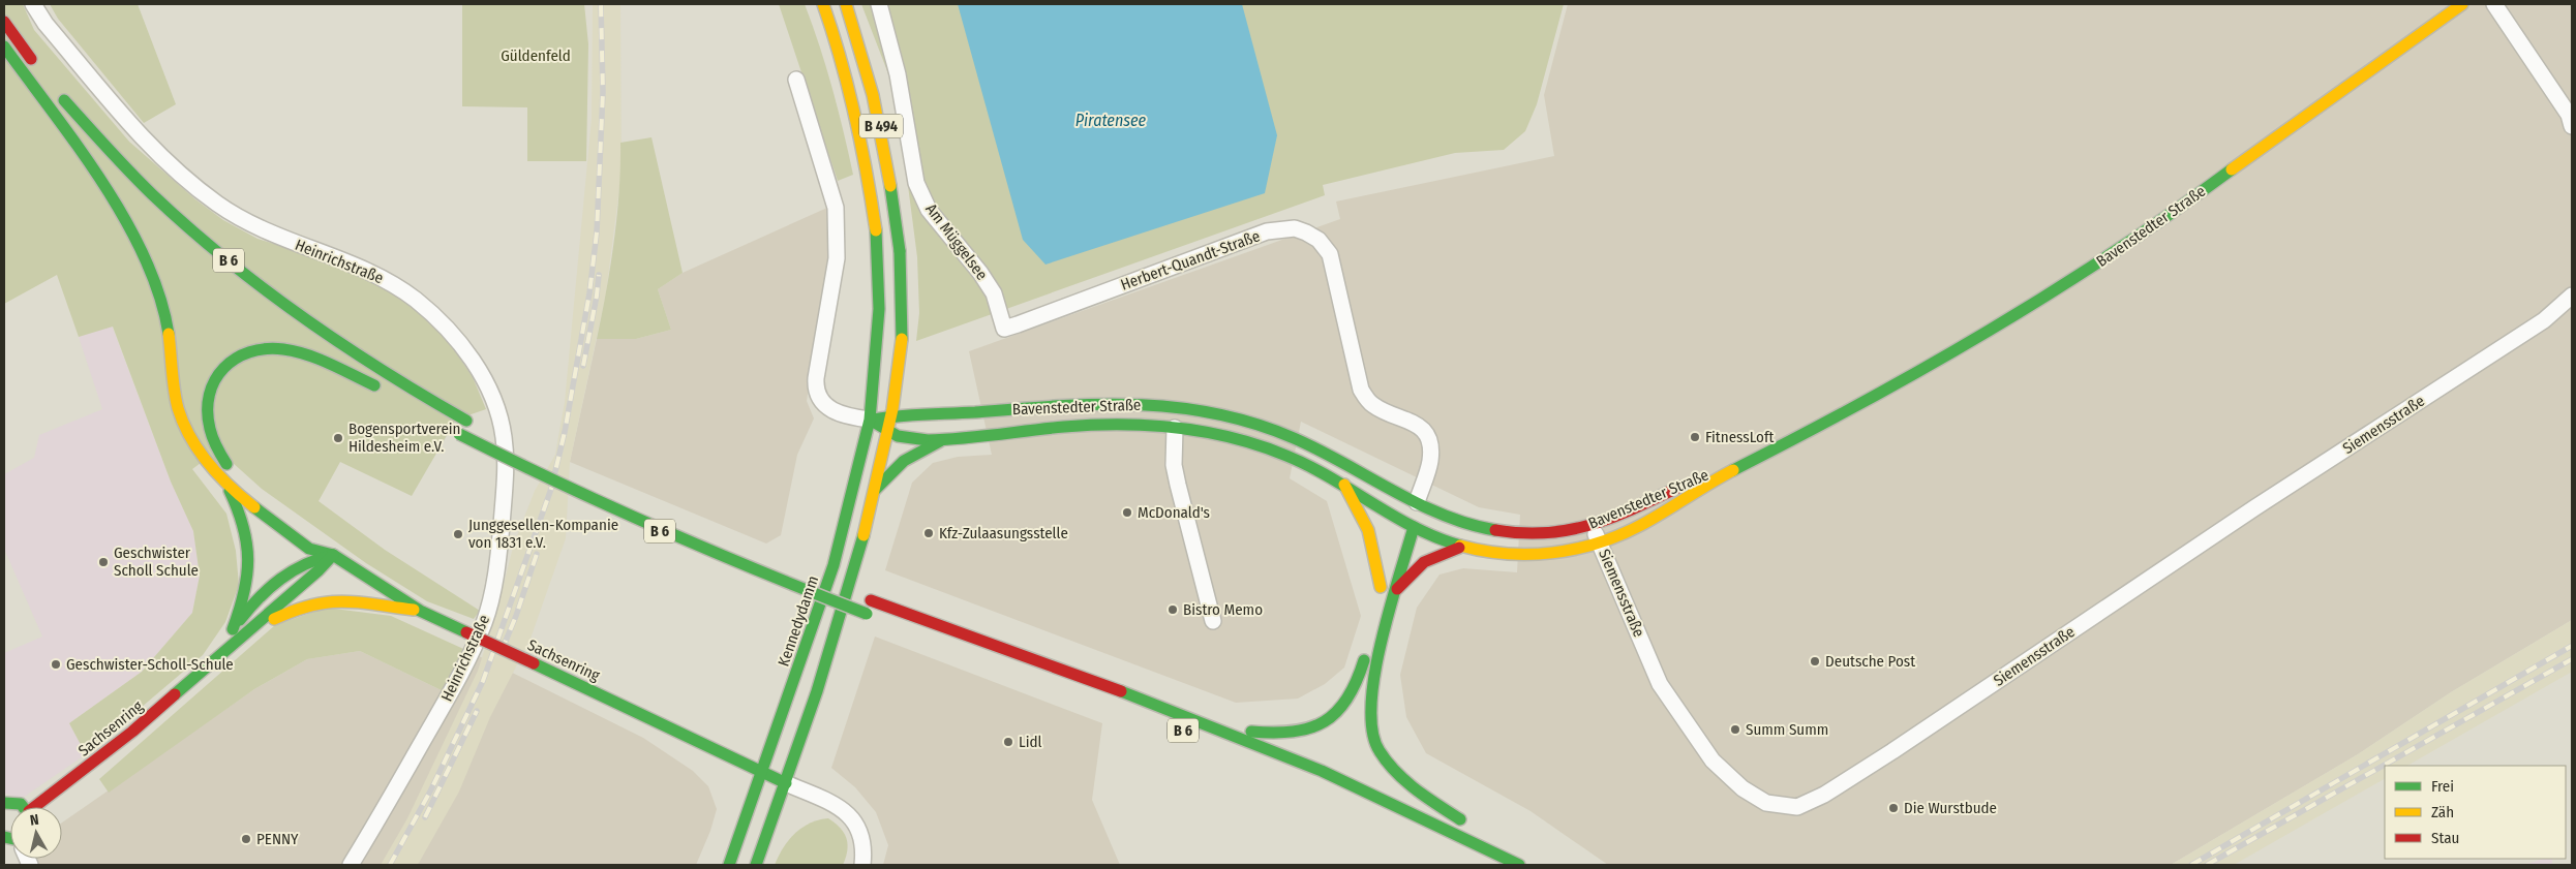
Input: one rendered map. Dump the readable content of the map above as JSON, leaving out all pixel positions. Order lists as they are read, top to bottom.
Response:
{
  "streets": {
    "main road": [
      "B 494",
      "Bavenstedter Straße",
      "B 6",
      "Herbert-Quandt-Straße",
      "Kennedydamm",
      "Sachsenring"
    ],
    "street": ["Am Müggelsee", "Heinrichstraße", "Siemensstraße"]
  },
  "crossings": [
    ["B 494", "Bavenstedter Straße"],
    ["B 494", "Sachsenring"],
    ["Bavenstedter Straße", "Herbert-Quandt-Straße"],
    ["Bavenstedter Straße", "Siemensstraße"],
    ["Bavenstedter Straße", "Kennedydamm"],
    ["Am Müggelsee", "Herbert-Quandt-Straße"],
    ["Kennedydamm", "Sachsenring"]
  ],
  "water": ["Piratensee"],
  "parks": ["Güldenfeld"],
  "places": [
    "FitnessLoft",
    "Bogensportverein Hildesheim e.V.",
    "McDonald's",
    "Kfz-Zulaasungsstelle",
    "Junggesellen-Kompanie von 1831 e.V.",
    "Geschwister Scholl Schule",
    "Bistro Memo",
    "Deutsche Post",
    "Geschwister-Scholl-Schule",
    "Summ Summ",
    "Lidl",
    "Die Wurstbude",
    "PENNY"
  ],
  "legend": ["Frei", "Zäh", "Stau"],
  "north": "top"
}
